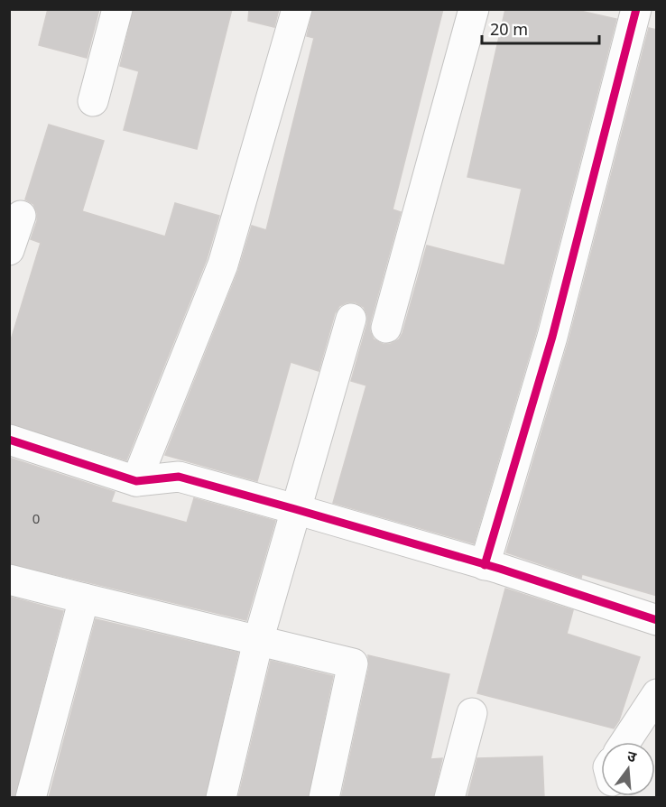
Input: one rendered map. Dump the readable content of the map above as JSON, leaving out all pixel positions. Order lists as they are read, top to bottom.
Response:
{
  "house_numbers": ["0"],
  "scale_bar": "20 m",
  "north": "top"
}
